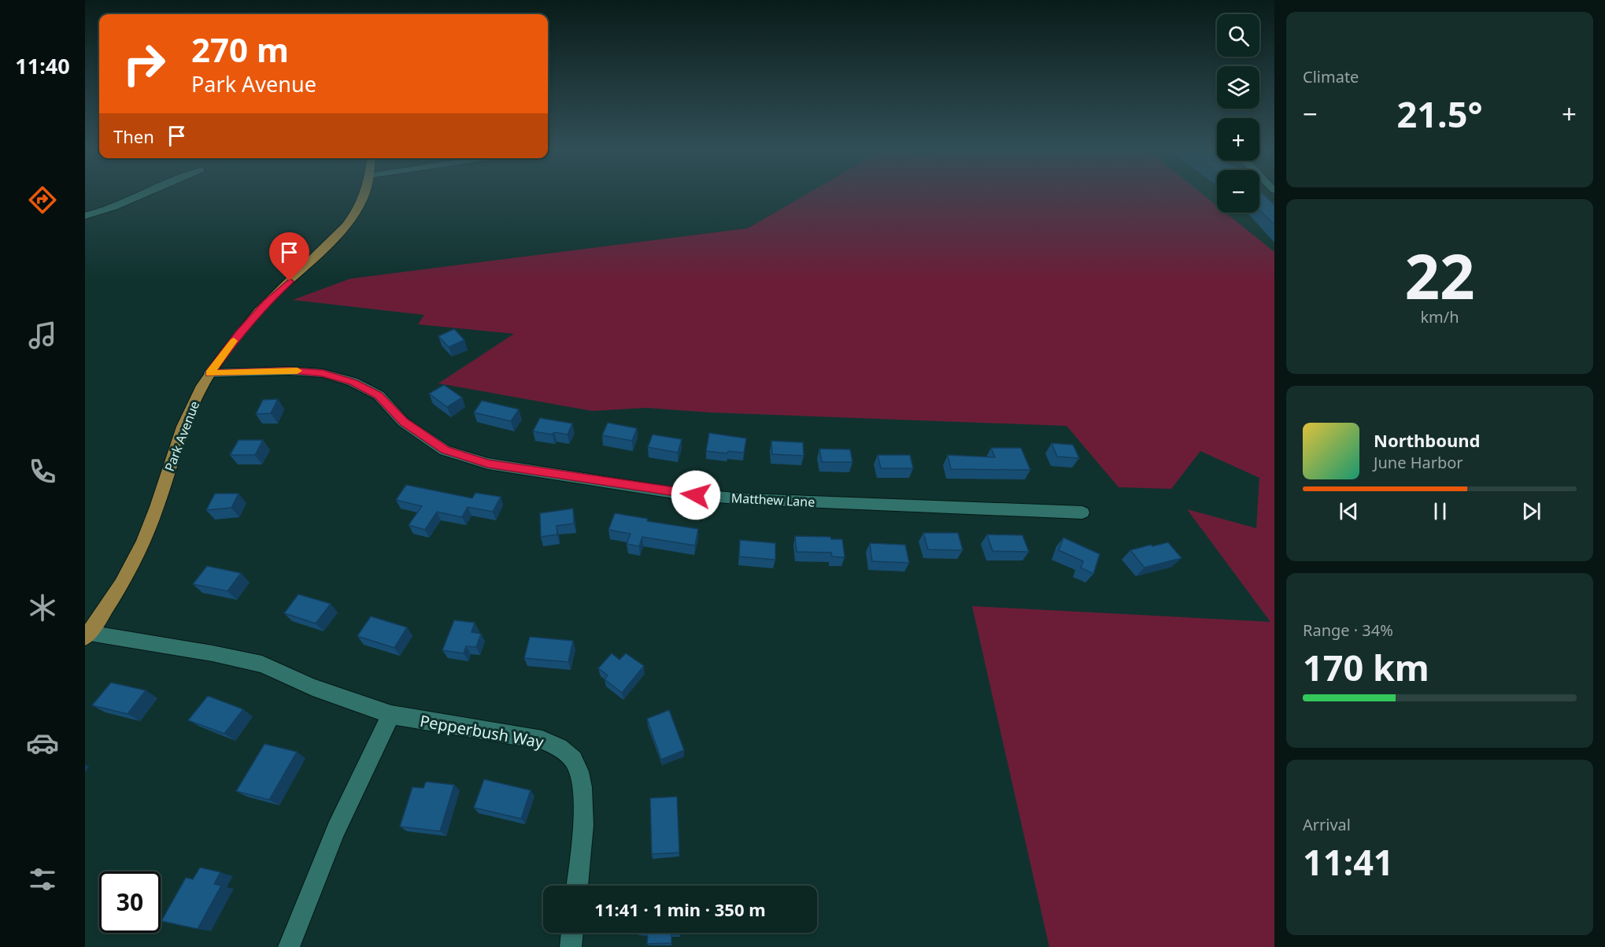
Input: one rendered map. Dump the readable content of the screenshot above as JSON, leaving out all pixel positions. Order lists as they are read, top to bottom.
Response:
{
  "streets": {
    "main road": ["Park Avenue"],
    "street": ["Matthew Lane", "Pepperbush Way"]
  },
  "crossings": [
    ["Park Avenue", "Matthew Lane"],
    ["Park Avenue", "Pepperbush Way"]
  ],
  "page": {
    "tabs": "11:40",
    "tile": [
      "Climate",
      ["22", "km/h"],
      ["Range · 34%", "170 km"],
      ["Arrival", "11:41"]
    ],
    "map_buttons": ["+", "−"],
    "turn": ["270 m", "Park Avenue"],
    "heat": ["−", "21.5°", "+"],
    "then": "Then",
    "song": ["Northbound", "June Harbor"],
    "limit": "30",
    "trip": "11:41 · 1 min · 350 m"
  }
}
